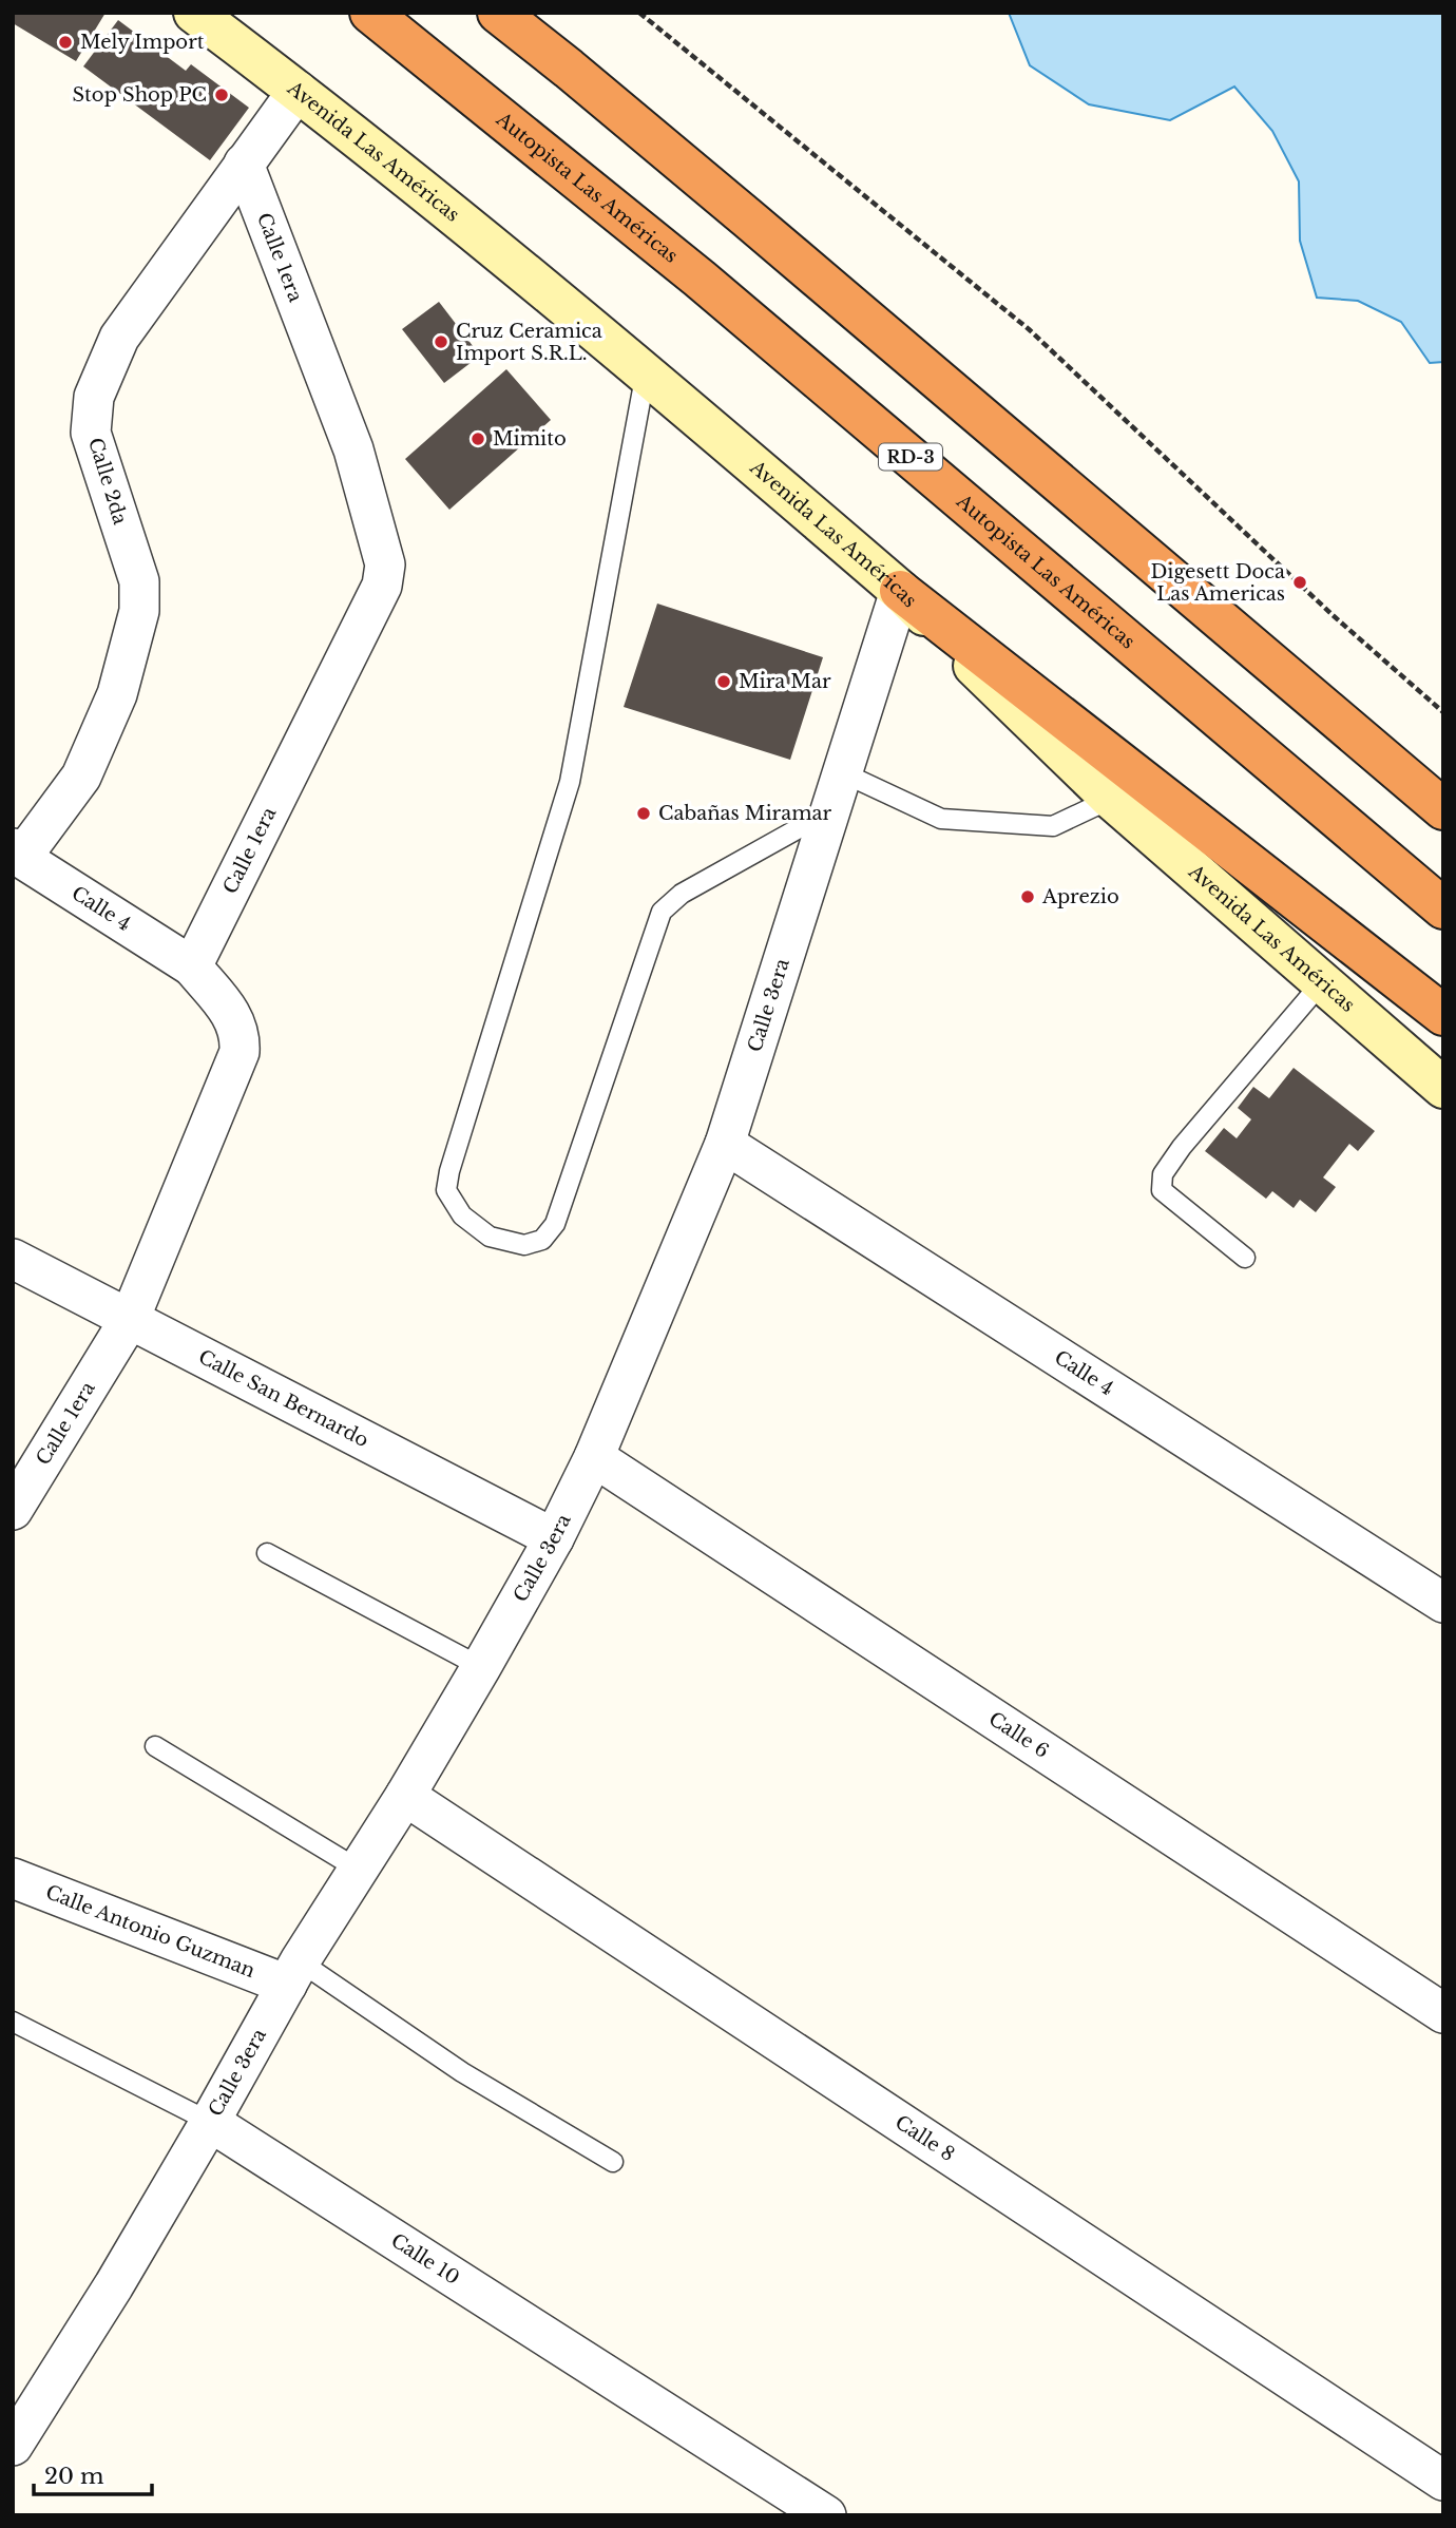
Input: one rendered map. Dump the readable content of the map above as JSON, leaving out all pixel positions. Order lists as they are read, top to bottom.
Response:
{
  "streets": {
    "highway": ["Autopista Las Américas", "RD-3"],
    "main road": ["Avenida Las Américas"],
    "street": [
      "Calle 1era",
      "Calle 2da",
      "Calle 4",
      "Calle 3era",
      "Calle San Bernardo",
      "Calle 6",
      "Calle Antonio Guzman",
      "Calle 8",
      "Calle 10"
    ]
  },
  "crossings": [
    ["Avenida Las Américas", "Calle 2da"],
    ["Avenida Las Américas", "Calle 3era"],
    ["Calle 1era", "Calle 2da"],
    ["Calle 1era", "Calle 4"],
    ["Calle 1era", "Calle San Bernardo"],
    ["Calle 2da", "Calle 4"],
    ["Calle 4", "Calle 3era"],
    ["Calle 3era", "Calle San Bernardo"],
    ["Calle 3era", "Calle 6"],
    ["Calle 3era", "Calle Antonio Guzman"],
    ["Calle 3era", "Calle 8"],
    ["Calle 3era", "Calle 10"]
  ],
  "places": [
    "Mely Import",
    "Stop Shop PC",
    "Cruz Ceramica Import S.R.L.",
    "Mimito",
    "Digesett Doca Las Americas",
    "Mira Mar",
    "Cabañas Miramar",
    "Aprezio"
  ],
  "scale_bar": "20 m"
}
